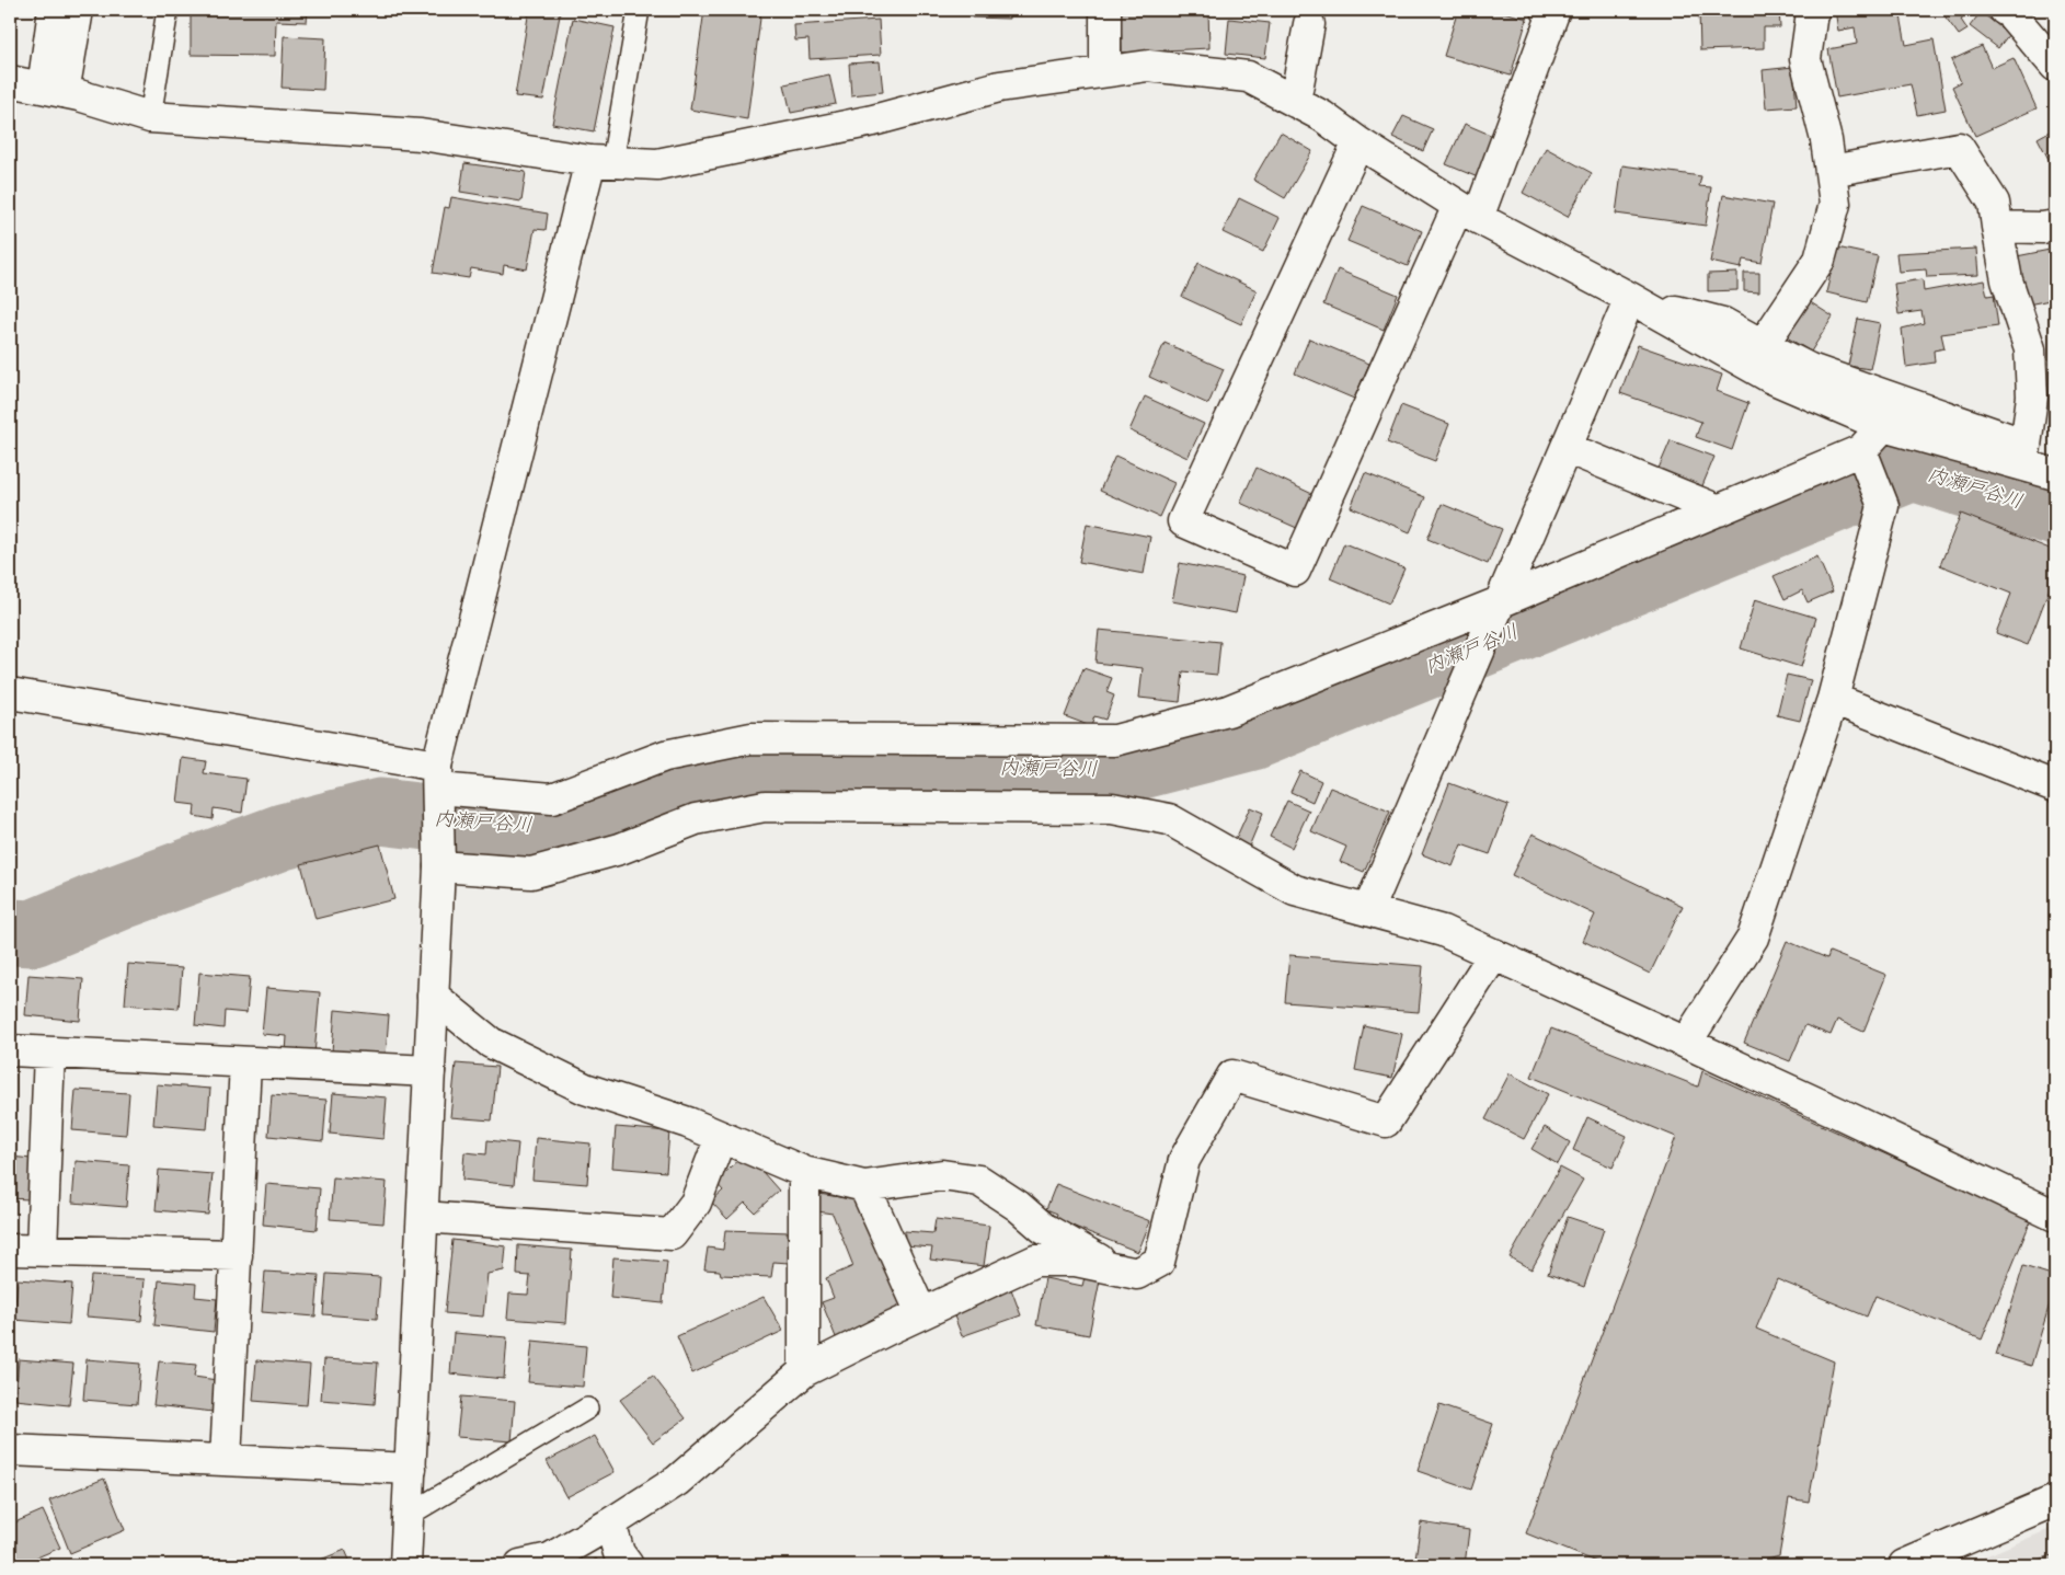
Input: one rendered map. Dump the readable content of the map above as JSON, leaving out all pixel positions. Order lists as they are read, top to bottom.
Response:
{
  "water": ["内瀬戸谷川"]
}
